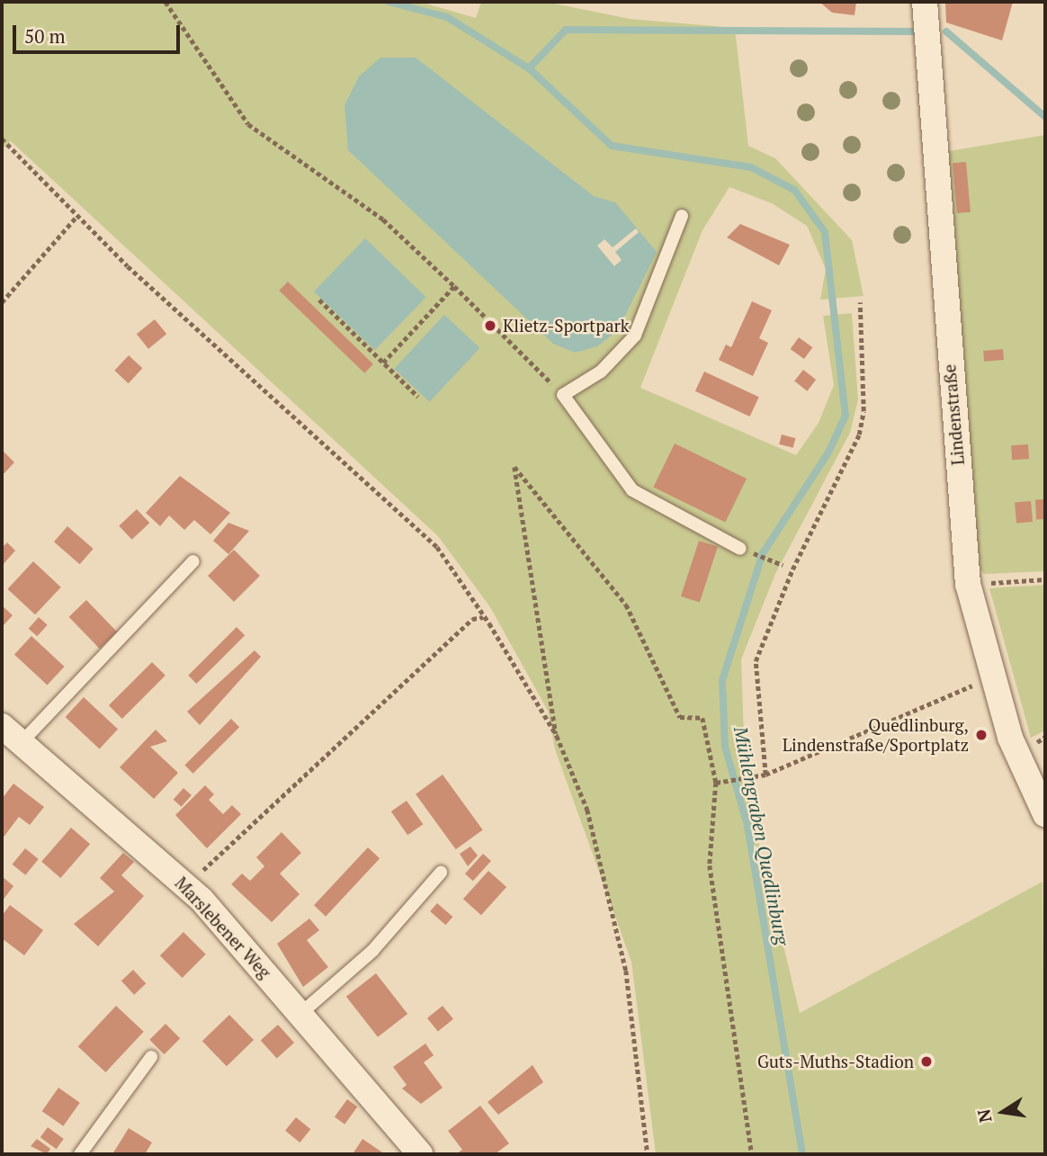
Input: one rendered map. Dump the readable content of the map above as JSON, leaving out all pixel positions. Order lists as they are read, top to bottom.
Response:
{
  "streets": {
    "street": ["Lindenstraße", "Marslebener Weg"]
  },
  "water": ["Mühlengraben Quedlinburg"],
  "places": ["Klietz-Sportpark", "Quedlinburg, Lindenstraße/Sportplatz", "Guts-Muths-Stadion"],
  "scale_bar": "50 m",
  "north": "left"
}
